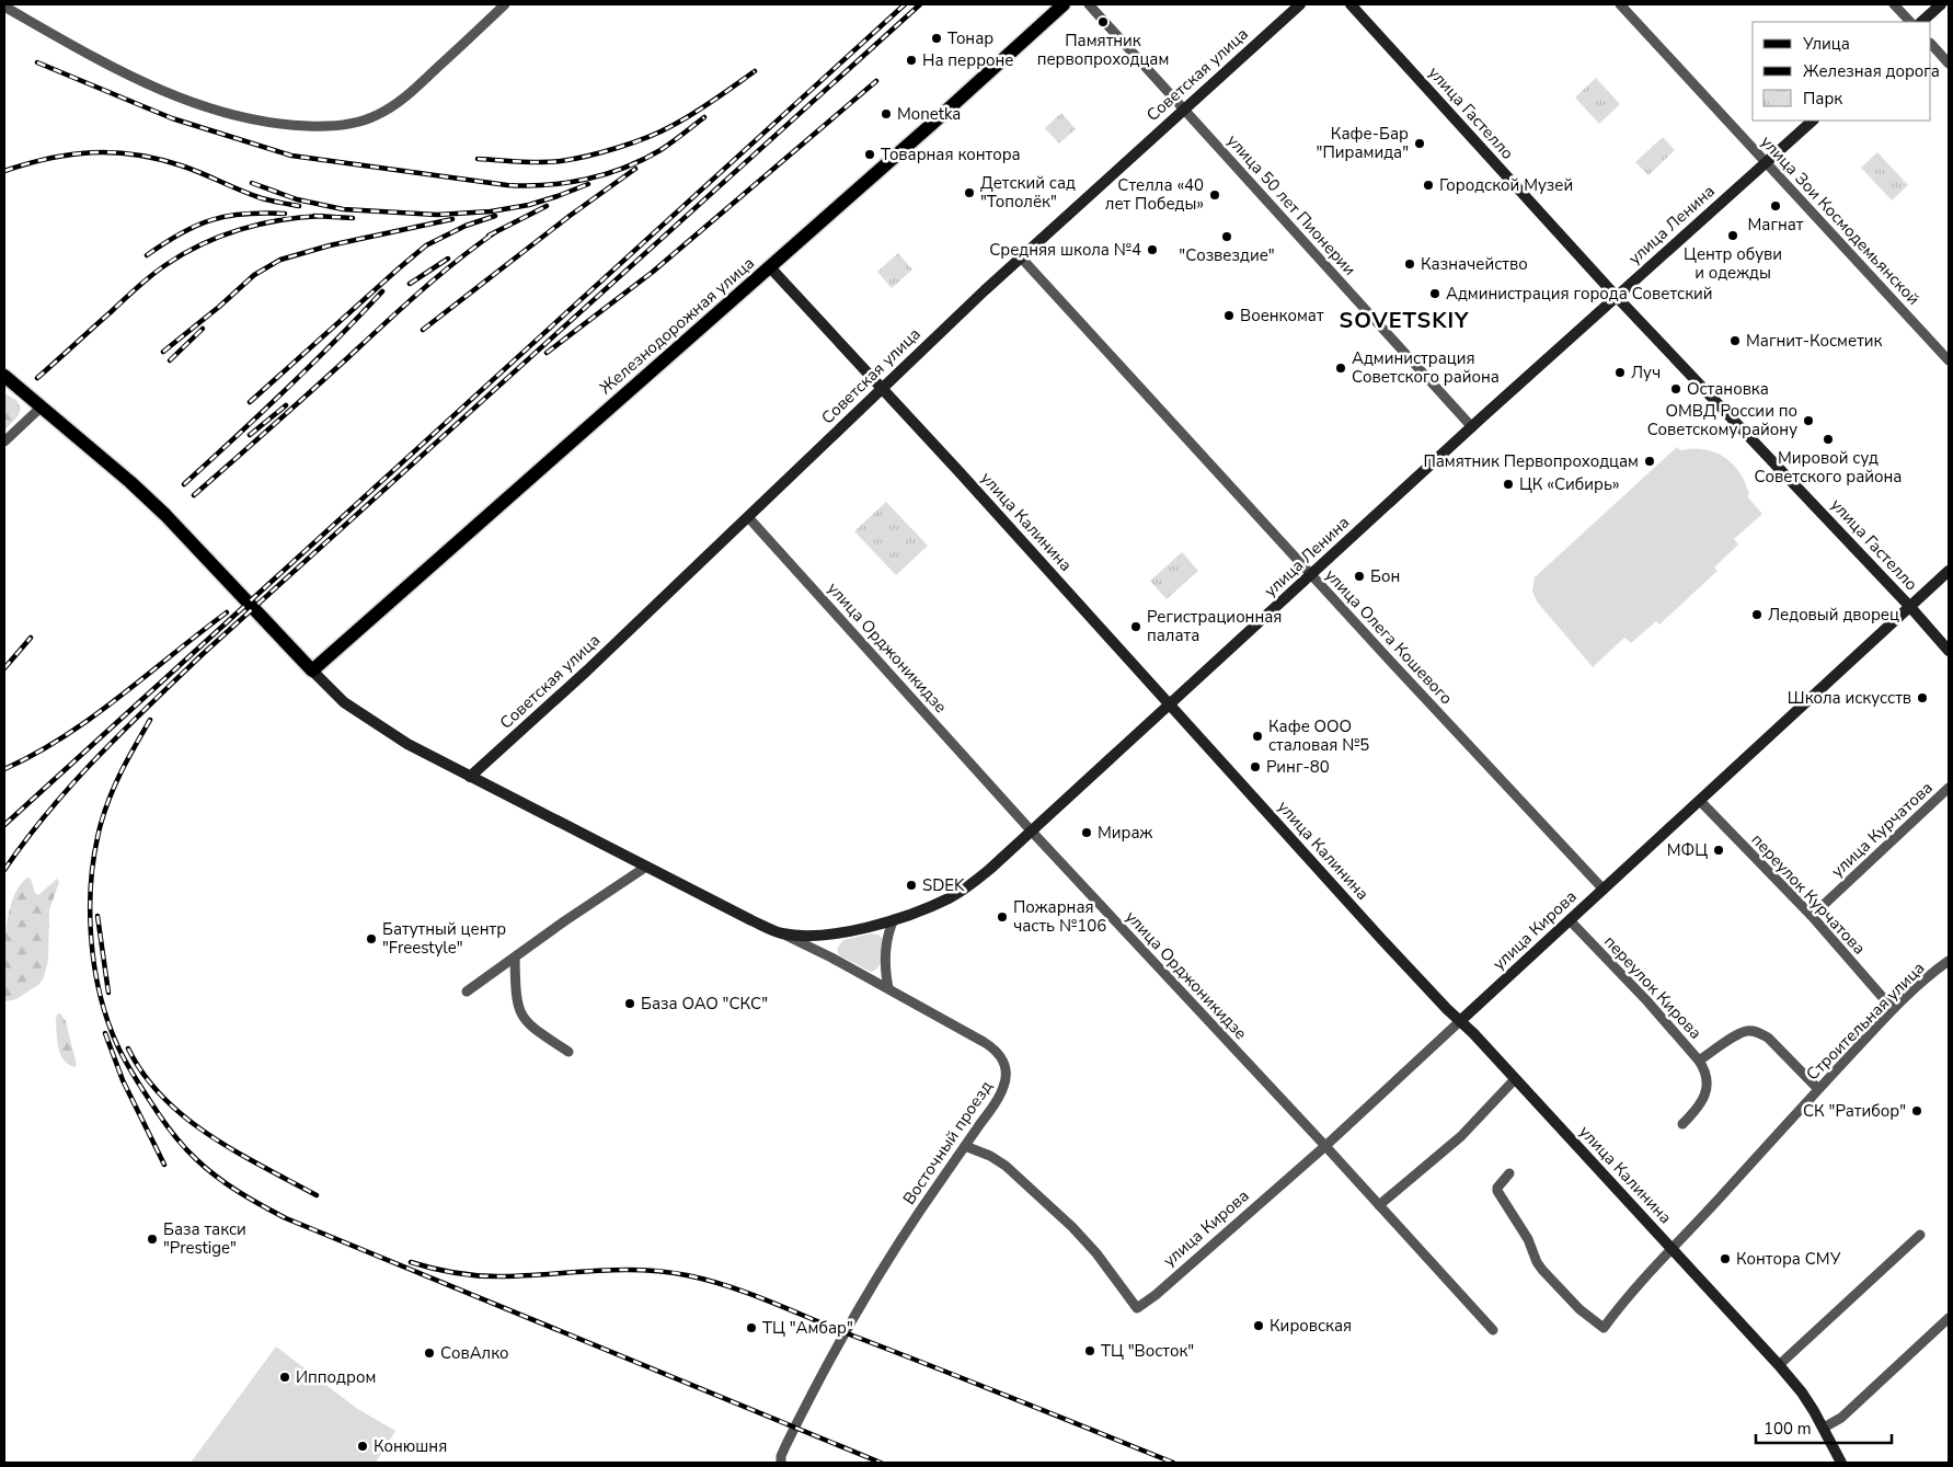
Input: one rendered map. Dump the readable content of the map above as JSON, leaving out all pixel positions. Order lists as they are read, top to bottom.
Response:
{
  "streets": {
    "main road": ["Железнодорожная улица"],
    "street": [
      "Советская улица",
      "улица Гастелло",
      "улица 50 лет Пионерии",
      "улица Зои Космодемьянской",
      "улица Ленина",
      "улица Калинина",
      "улица Олега Кошевого",
      "улица Орджоникидзе",
      "улица Курчатова",
      "переулок Курчатова",
      "улица Кирова",
      "переулок Кирова",
      "Строительная улица",
      "Восточный проезд"
    ]
  },
  "crossings": [
    ["Советская улица", "улица 50 лет Пионерии"],
    ["Советская улица", "улица Ленина"],
    ["Советская улица", "улица Калинина"],
    ["Советская улица", "улица Олега Кошевого"],
    ["Советская улица", "улица Орджоникидзе"],
    ["улица Гастелло", "улица Ленина"],
    ["улица Гастелло", "улица Кирова"],
    ["улица 50 лет Пионерии", "улица Ленина"],
    ["улица Зои Космодемьянской", "улица Ленина"],
    ["улица Ленина", "Железнодорожная улица"],
    ["улица Ленина", "улица Калинина"],
    ["улица Ленина", "улица Олега Кошевого"],
    ["улица Ленина", "улица Орджоникидзе"],
    ["улица Ленина", "Восточный проезд"],
    ["Железнодорожная улица", "улица Калинина"],
    ["улица Калинина", "улица Кирова"],
    ["улица Калинина", "Строительная улица"],
    ["улица Олега Кошевого", "улица Кирова"],
    ["улица Орджоникидзе", "улица Кирова"],
    ["улица Курчатова", "переулок Курчатова"],
    ["переулок Курчатова", "улица Кирова"],
    ["переулок Курчатова", "Строительная улица"],
    ["улица Кирова", "переулок Кирова"],
    ["улица Кирова", "Восточный проезд"],
    ["переулок Кирова", "Строительная улица"]
  ],
  "districts": ["SOVETSKIY"],
  "places": [
    "Памятник первопроходцам",
    "Тонар",
    "На перроне",
    "Monetka",
    "Кафе-Бар \"Пирамида\"",
    "Товарная контора",
    "Городской Музей",
    "Детский сад \"Тополёк\"",
    "Стелла «40 лет Победы»",
    "Магнат",
    "Центр обуви и одежды",
    "\"Созвездие\"",
    "Средняя школа №4",
    "Казначейство",
    "Администрация города Советский",
    "Военкомат",
    "Магнит-Косметик",
    "Администрация Советского района",
    "Луч",
    "Остановка",
    "ОМВД России по Советскому району",
    "Мировой суд Советского района",
    "Памятник Первопроходцам",
    "ЦК «Сибирь»",
    "Бон",
    "Ледовый дворец",
    "Регистрационная палата",
    "Школа искусств",
    "Кафе ООО сталовая №5",
    "Ринг-80",
    "Мираж",
    "МФЦ",
    "SDEK",
    "Пожарная часть №106",
    "Батутный центр \"Freestyle\"",
    "База ОАО \"СКС\"",
    "СК \"Ратибор\"",
    "База такси \"Prestige\"",
    "Контора СМУ",
    "Кировская",
    "ТЦ \"Амбар\"",
    "ТЦ \"Восток\"",
    "СовАлко",
    "Ипподром",
    "Конюшня"
  ],
  "legend": ["Улица", "Железная дорога", "Парк"],
  "scale_bar": "100 m"
}
